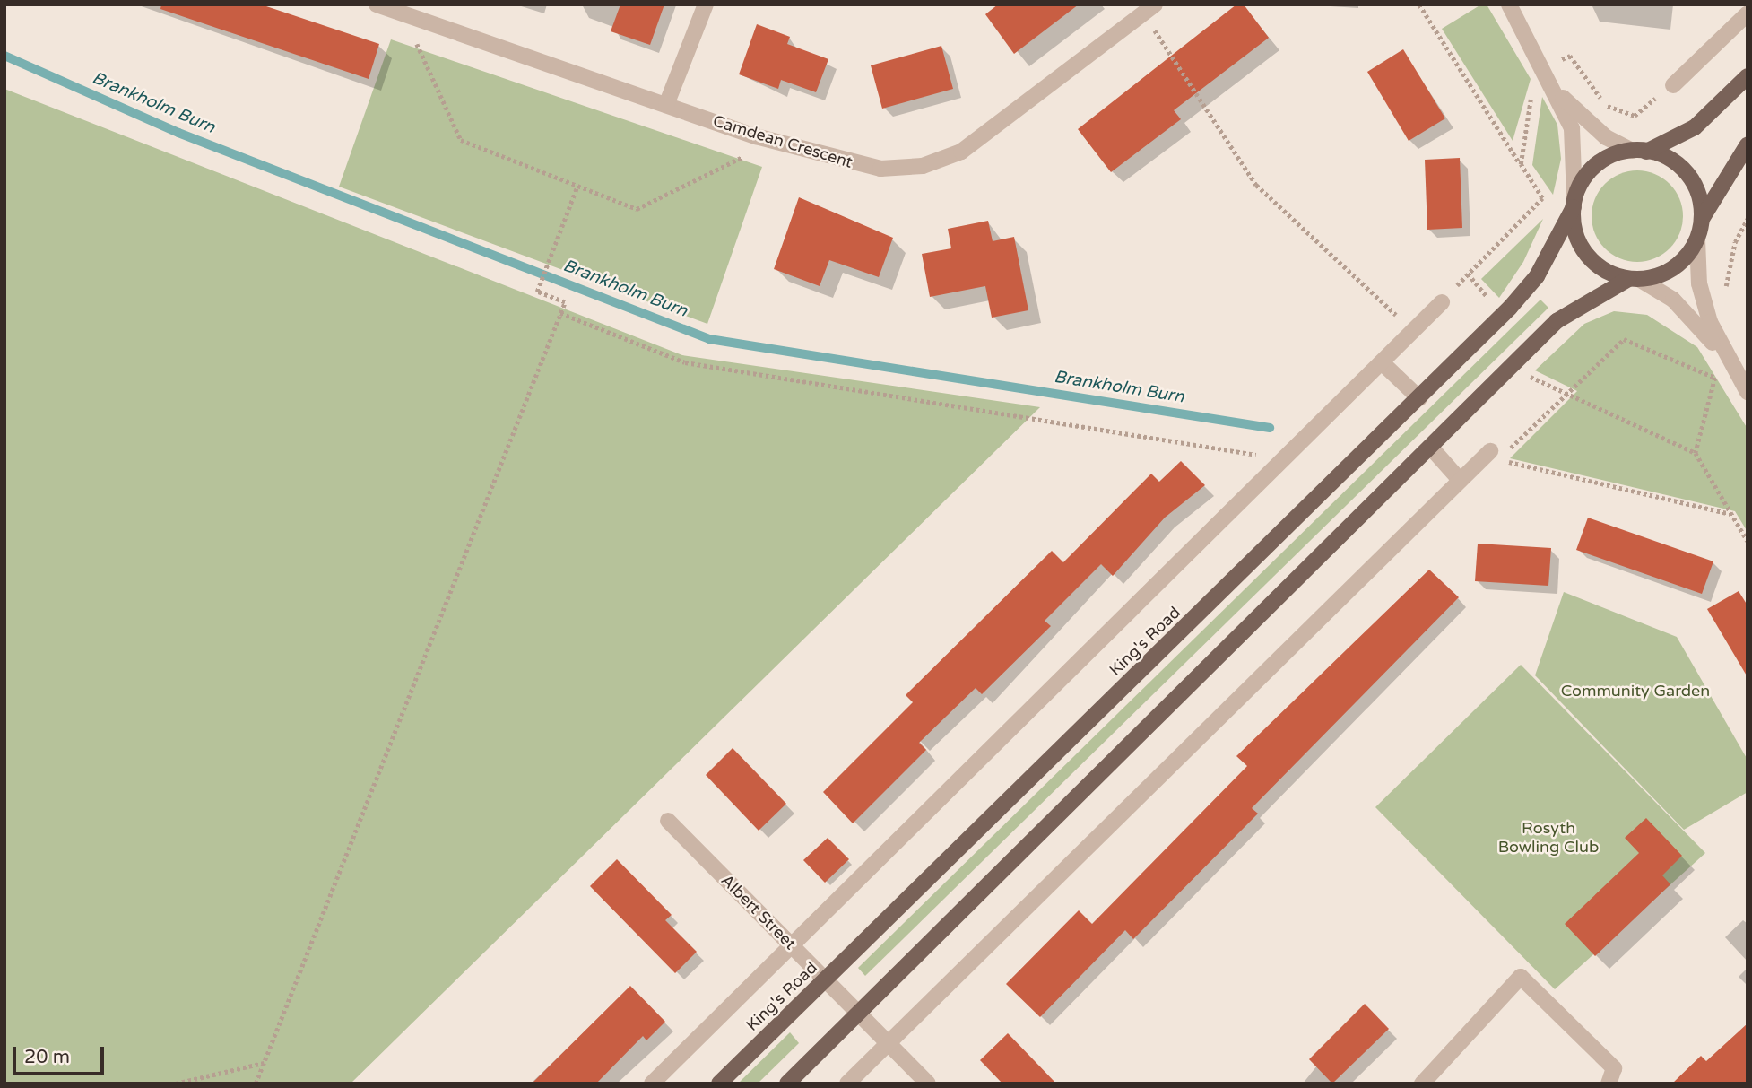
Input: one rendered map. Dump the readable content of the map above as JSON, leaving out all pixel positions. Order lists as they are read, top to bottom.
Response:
{
  "streets": {
    "main road": ["King's Road"],
    "street": ["Camdean Crescent", "Albert Street"]
  },
  "crossings": [
    ["King's Road", "Albert Street"]
  ],
  "water": ["Brankholm Burn"],
  "parks": ["Community Garden", "Rosyth Bowling Club"],
  "scale_bar": "20 m"
}
